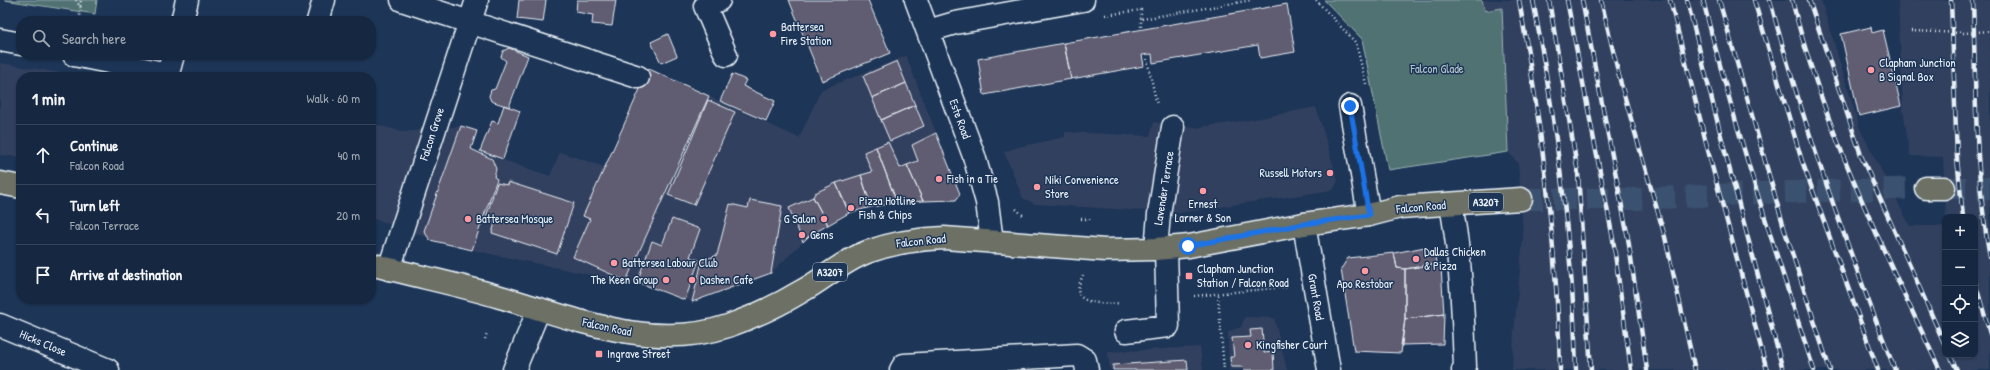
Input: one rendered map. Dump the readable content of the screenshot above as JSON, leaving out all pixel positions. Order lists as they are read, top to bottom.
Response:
{
  "streets": {
    "main road": ["A3207", "Falcon Road"],
    "street": [
      "Este Road",
      "Falcon Grove",
      "Lavender Terrace",
      "Grant Road",
      "Hicks Close"
    ]
  },
  "crossings": [
    ["Este Road", "Falcon Road"],
    ["Falcon Grove", "Falcon Road"],
    ["Lavender Terrace", "Falcon Road"],
    ["Falcon Road", "Grant Road"]
  ],
  "parks": ["Falcon Glade"],
  "places": {
    "other": [
      "Battersea Fire Station",
      "Clapham Junction B Signal Box",
      "Russell Motors",
      "Fish in a Tie",
      "Niki Convenience Store",
      "Ernest Larner & Son",
      "Pizza Hotline Fish & Chips",
      "Battersea Mosque",
      "G Salon",
      "Gems",
      "Dallas Chicken & Pizza",
      "Battersea Labour Club",
      "Apo Restobar",
      "The Keen Group",
      "Dashen Cafe",
      "Kingfisher Court"
    ],
    "transit": ["Clapham Junction Station / Falcon Road", "Ingrave Street"]
  },
  "page": {
    "search": "Search here",
    "heading": ["1 min", "Walk · 60 m"],
    "list": [
      ["Continue", "Falcon Road", "40 m"],
      ["Turn left", "Falcon Terrace", "20 m"],
      "Arrive at destination"
    ],
    "map_buttons": ["+", "−"]
  }
}
